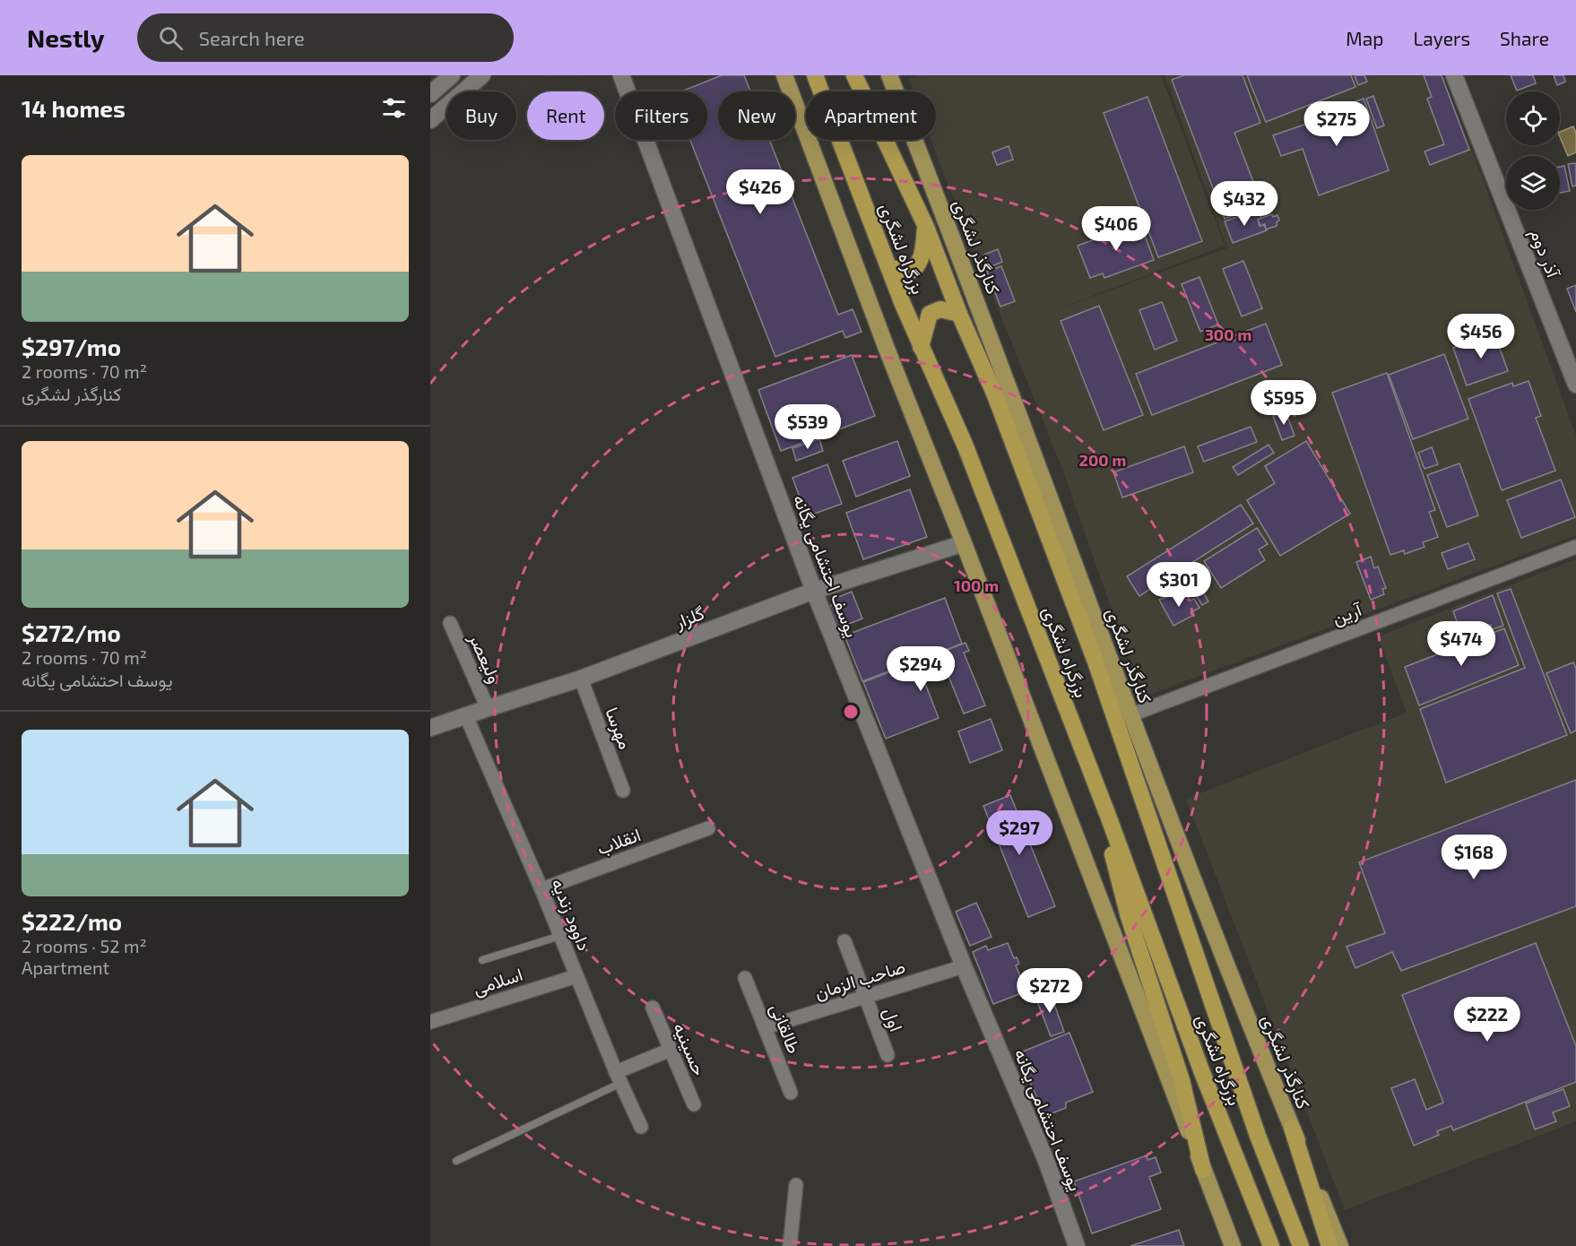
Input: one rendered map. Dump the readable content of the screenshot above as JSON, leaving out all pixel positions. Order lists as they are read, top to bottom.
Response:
{
  "streets": {
    "highway": ["بزرگراه لشگری"],
    "main road": ["کنارگذر لشگری"],
    "street": [
      "آذر دوم",
      "یوسف احتشامی یگانه",
      "آرین",
      "گلزار",
      "ولیعصر",
      "مهرسا",
      "انقلاب",
      "داوود زندیه",
      "صاحب الزمان",
      "اسلامی",
      "اول",
      "طالقانی",
      "حسینیه"
    ]
  },
  "crossings": [
    ["کنارگذر لشگری", "آرین"],
    ["یوسف احتشامی یگانه", "گلزار"],
    ["یوسف احتشامی یگانه", "صاحب الزمان"],
    ["گلزار", "ولیعصر"],
    ["گلزار", "مهرسا"],
    ["گلزار", "داوود زندیه"],
    ["انقلاب", "داوود زندیه"],
    ["داوود زندیه", "اسلامی"],
    ["صاحب الزمان", "اول"],
    ["صاحب الزمان", "طالقانی"]
  ],
  "page": {
    "header": "Nestly",
    "search": "Search here",
    "nav": ["Map", "Layers", "Share"],
    "heading": "14 homes",
    "chip": [
      "Buy",
      "Rent",
      "Filters",
      "New",
      "Apartment"
    ],
    "price": [
      "$275",
      "$426",
      "$432",
      "$406",
      "$456",
      "$595",
      "$539",
      "$301",
      "$474",
      "$294",
      "$297",
      "$168",
      "$272",
      "$222"
    ],
    "list": [
      {
        "name": "$297/mo",
        "note": "2 rooms · 70 m² · کنارگذر لشگری"
      },
      {
        "name": "$272/mo",
        "note": "2 rooms · 70 m² · یوسف احتشامی یگانه"
      },
      {
        "name": "$222/mo",
        "note": "2 rooms · 52 m² · Apartment"
      }
    ]
  },
  "rings": ["300 m", "200 m", "100 m"]
}
